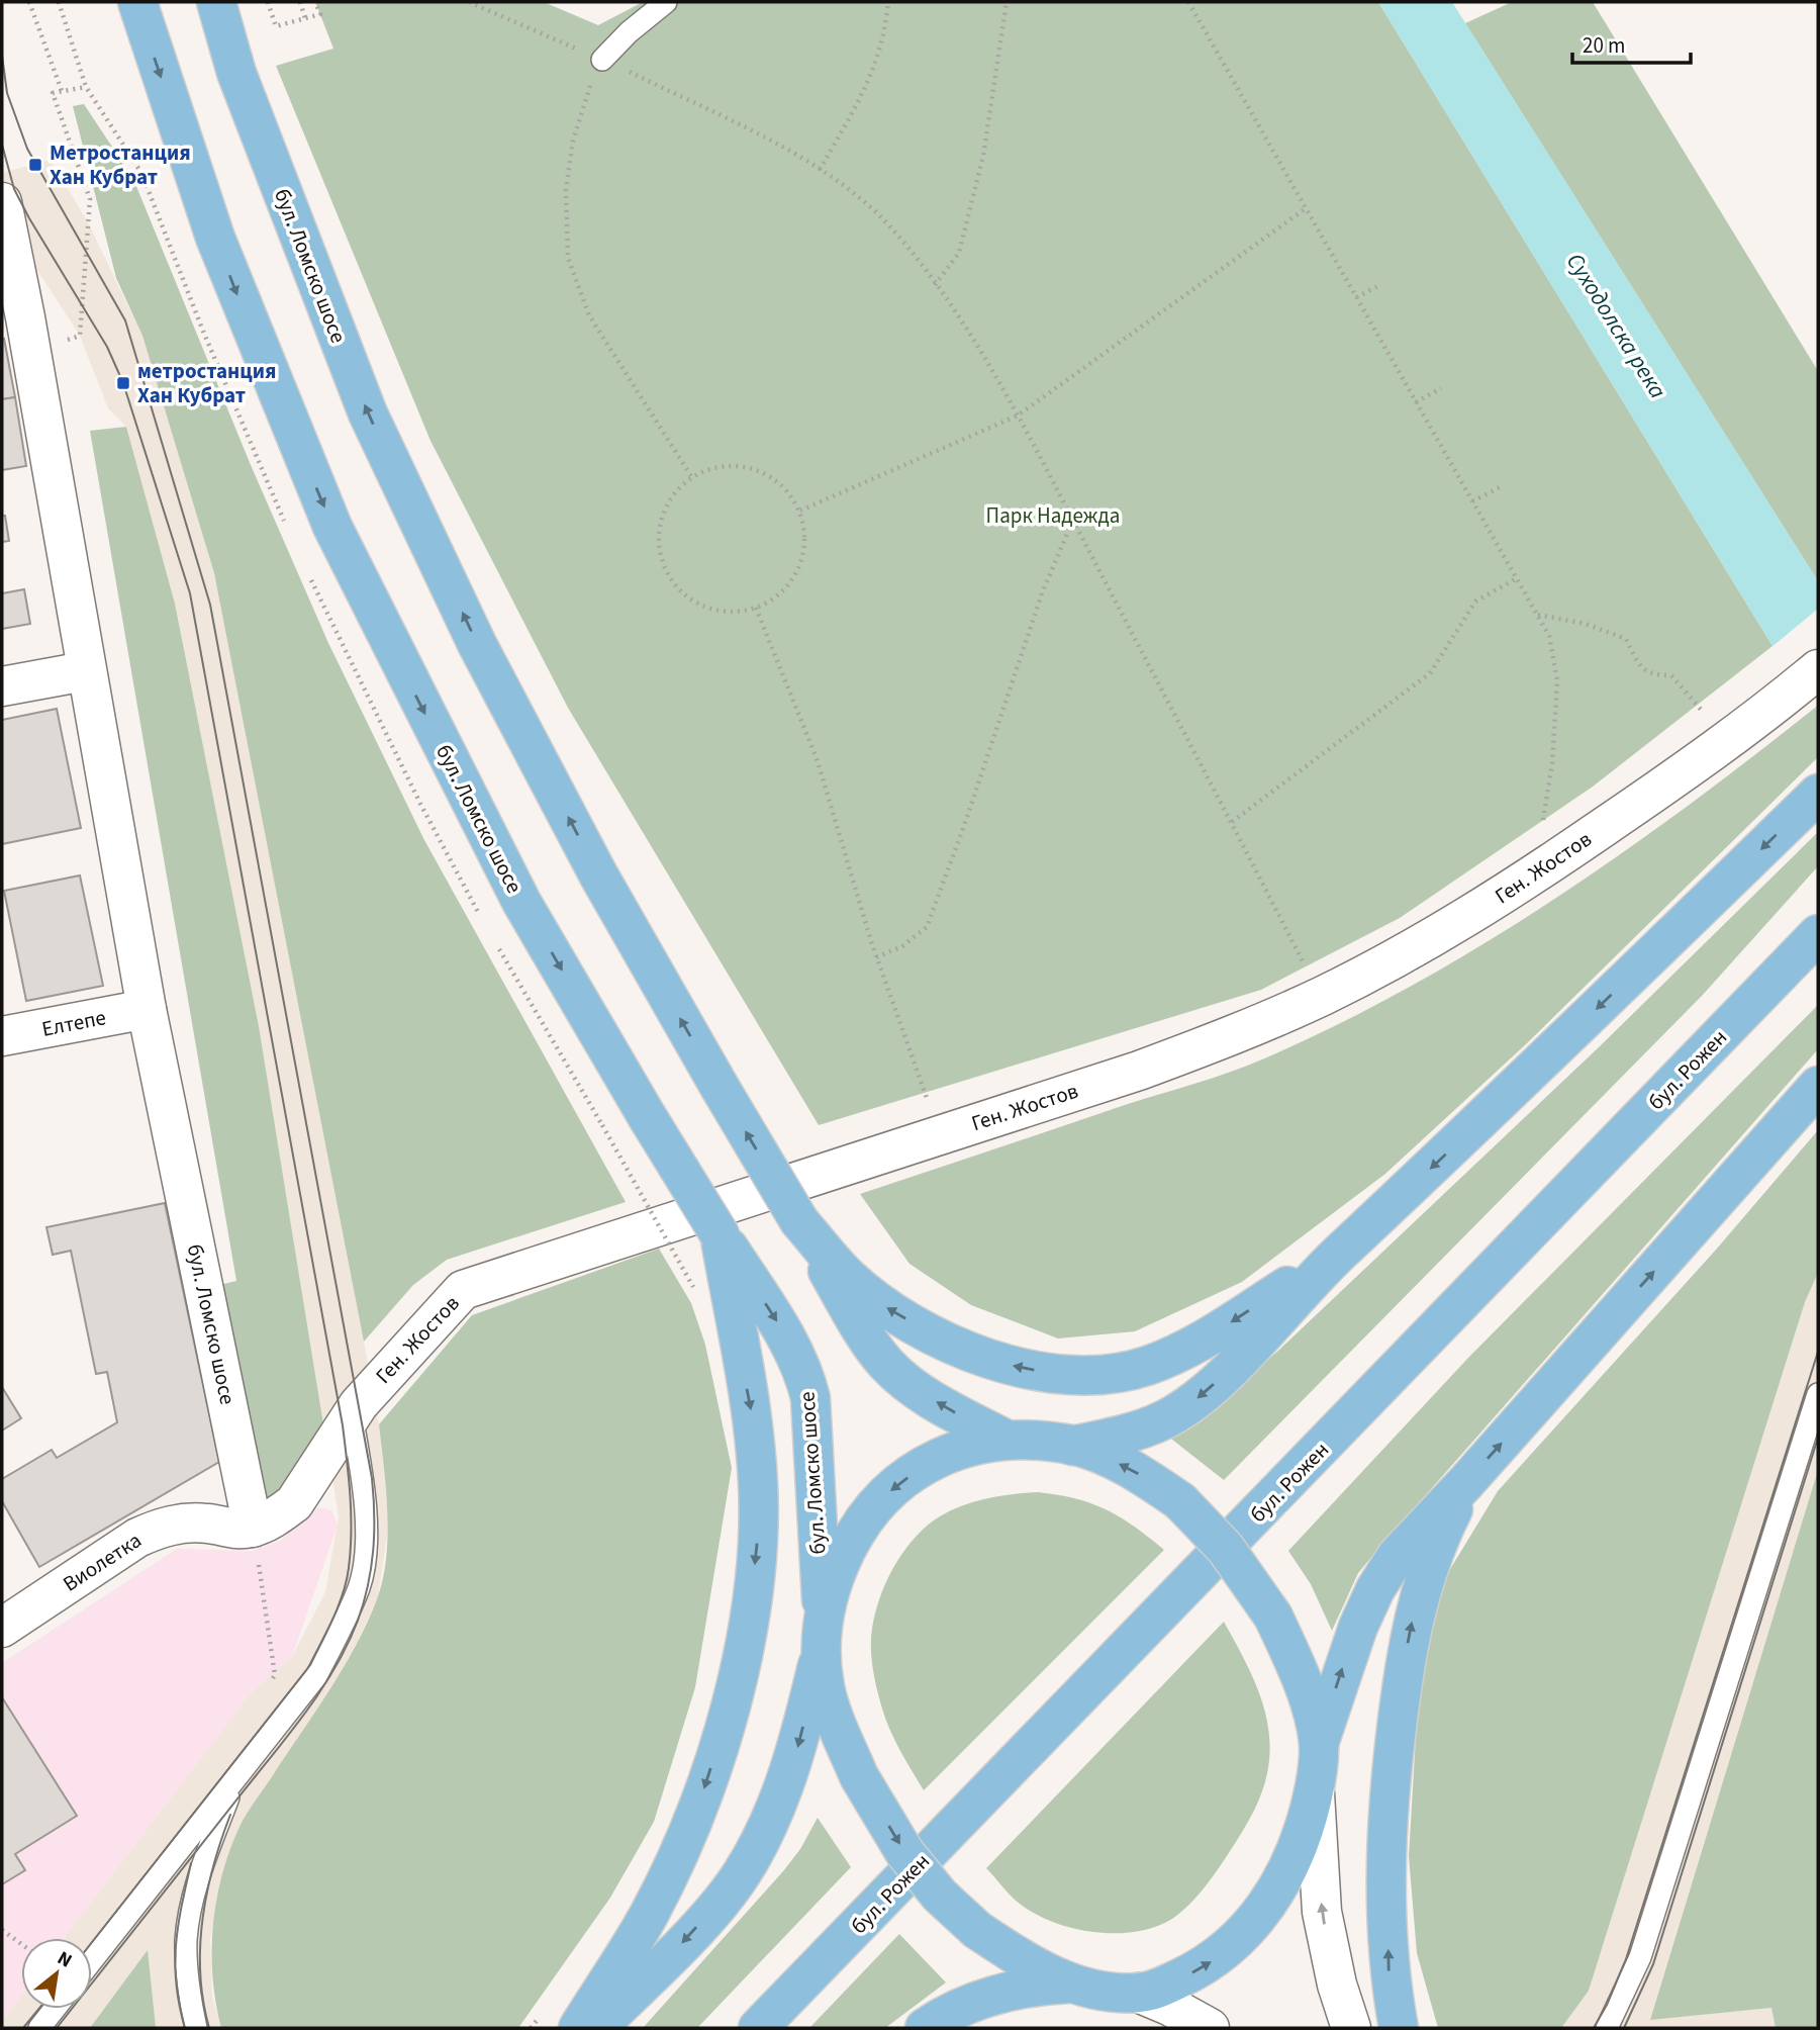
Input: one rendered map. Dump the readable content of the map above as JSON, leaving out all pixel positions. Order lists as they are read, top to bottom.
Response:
{
  "streets": {
    "main road": ["бул. Ломско шосе", "бул. Рожен"],
    "street": ["Ген. Жостов", "Елтепе", "Виолетка"]
  },
  "crossings": [
    ["бул. Ломско шосе", "Ген. Жостов"],
    ["бул. Ломско шосе", "Елтепе"],
    ["бул. Ломско шосе", "Виолетка"],
    ["Ген. Жостов", "Виолетка"]
  ],
  "water": ["Суходолска река"],
  "parks": ["Парк Надежда"],
  "places": {
    "transit": ["Метростанция Хан Кубрат", "метростанция Хан Кубрат"]
  },
  "scale_bar": "20 m",
  "north": "top right"
}
